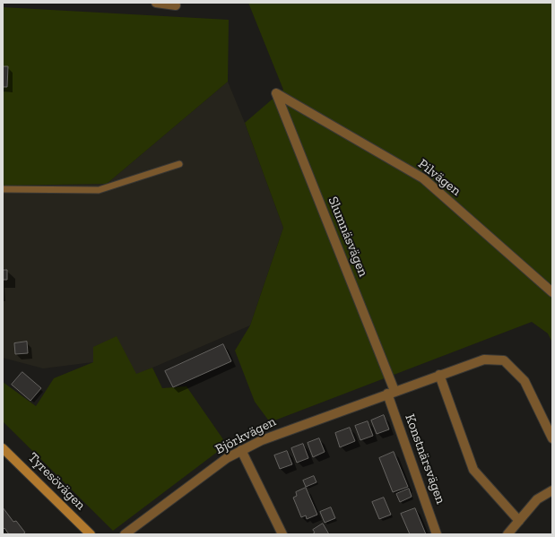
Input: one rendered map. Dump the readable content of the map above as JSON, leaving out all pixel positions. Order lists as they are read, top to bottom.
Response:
{
  "streets": {
    "main road": ["Tyresövägen"],
    "street": [
      "Pilvägen",
      "Slumnäsvägen",
      "Björkvägen",
      "Konstnärsvägen"
    ]
  },
  "crossings": [
    ["Pilvägen", "Slumnäsvägen"],
    ["Slumnäsvägen", "Björkvägen"],
    ["Slumnäsvägen", "Konstnärsvägen"],
    ["Björkvägen", "Konstnärsvägen"]
  ]
}
